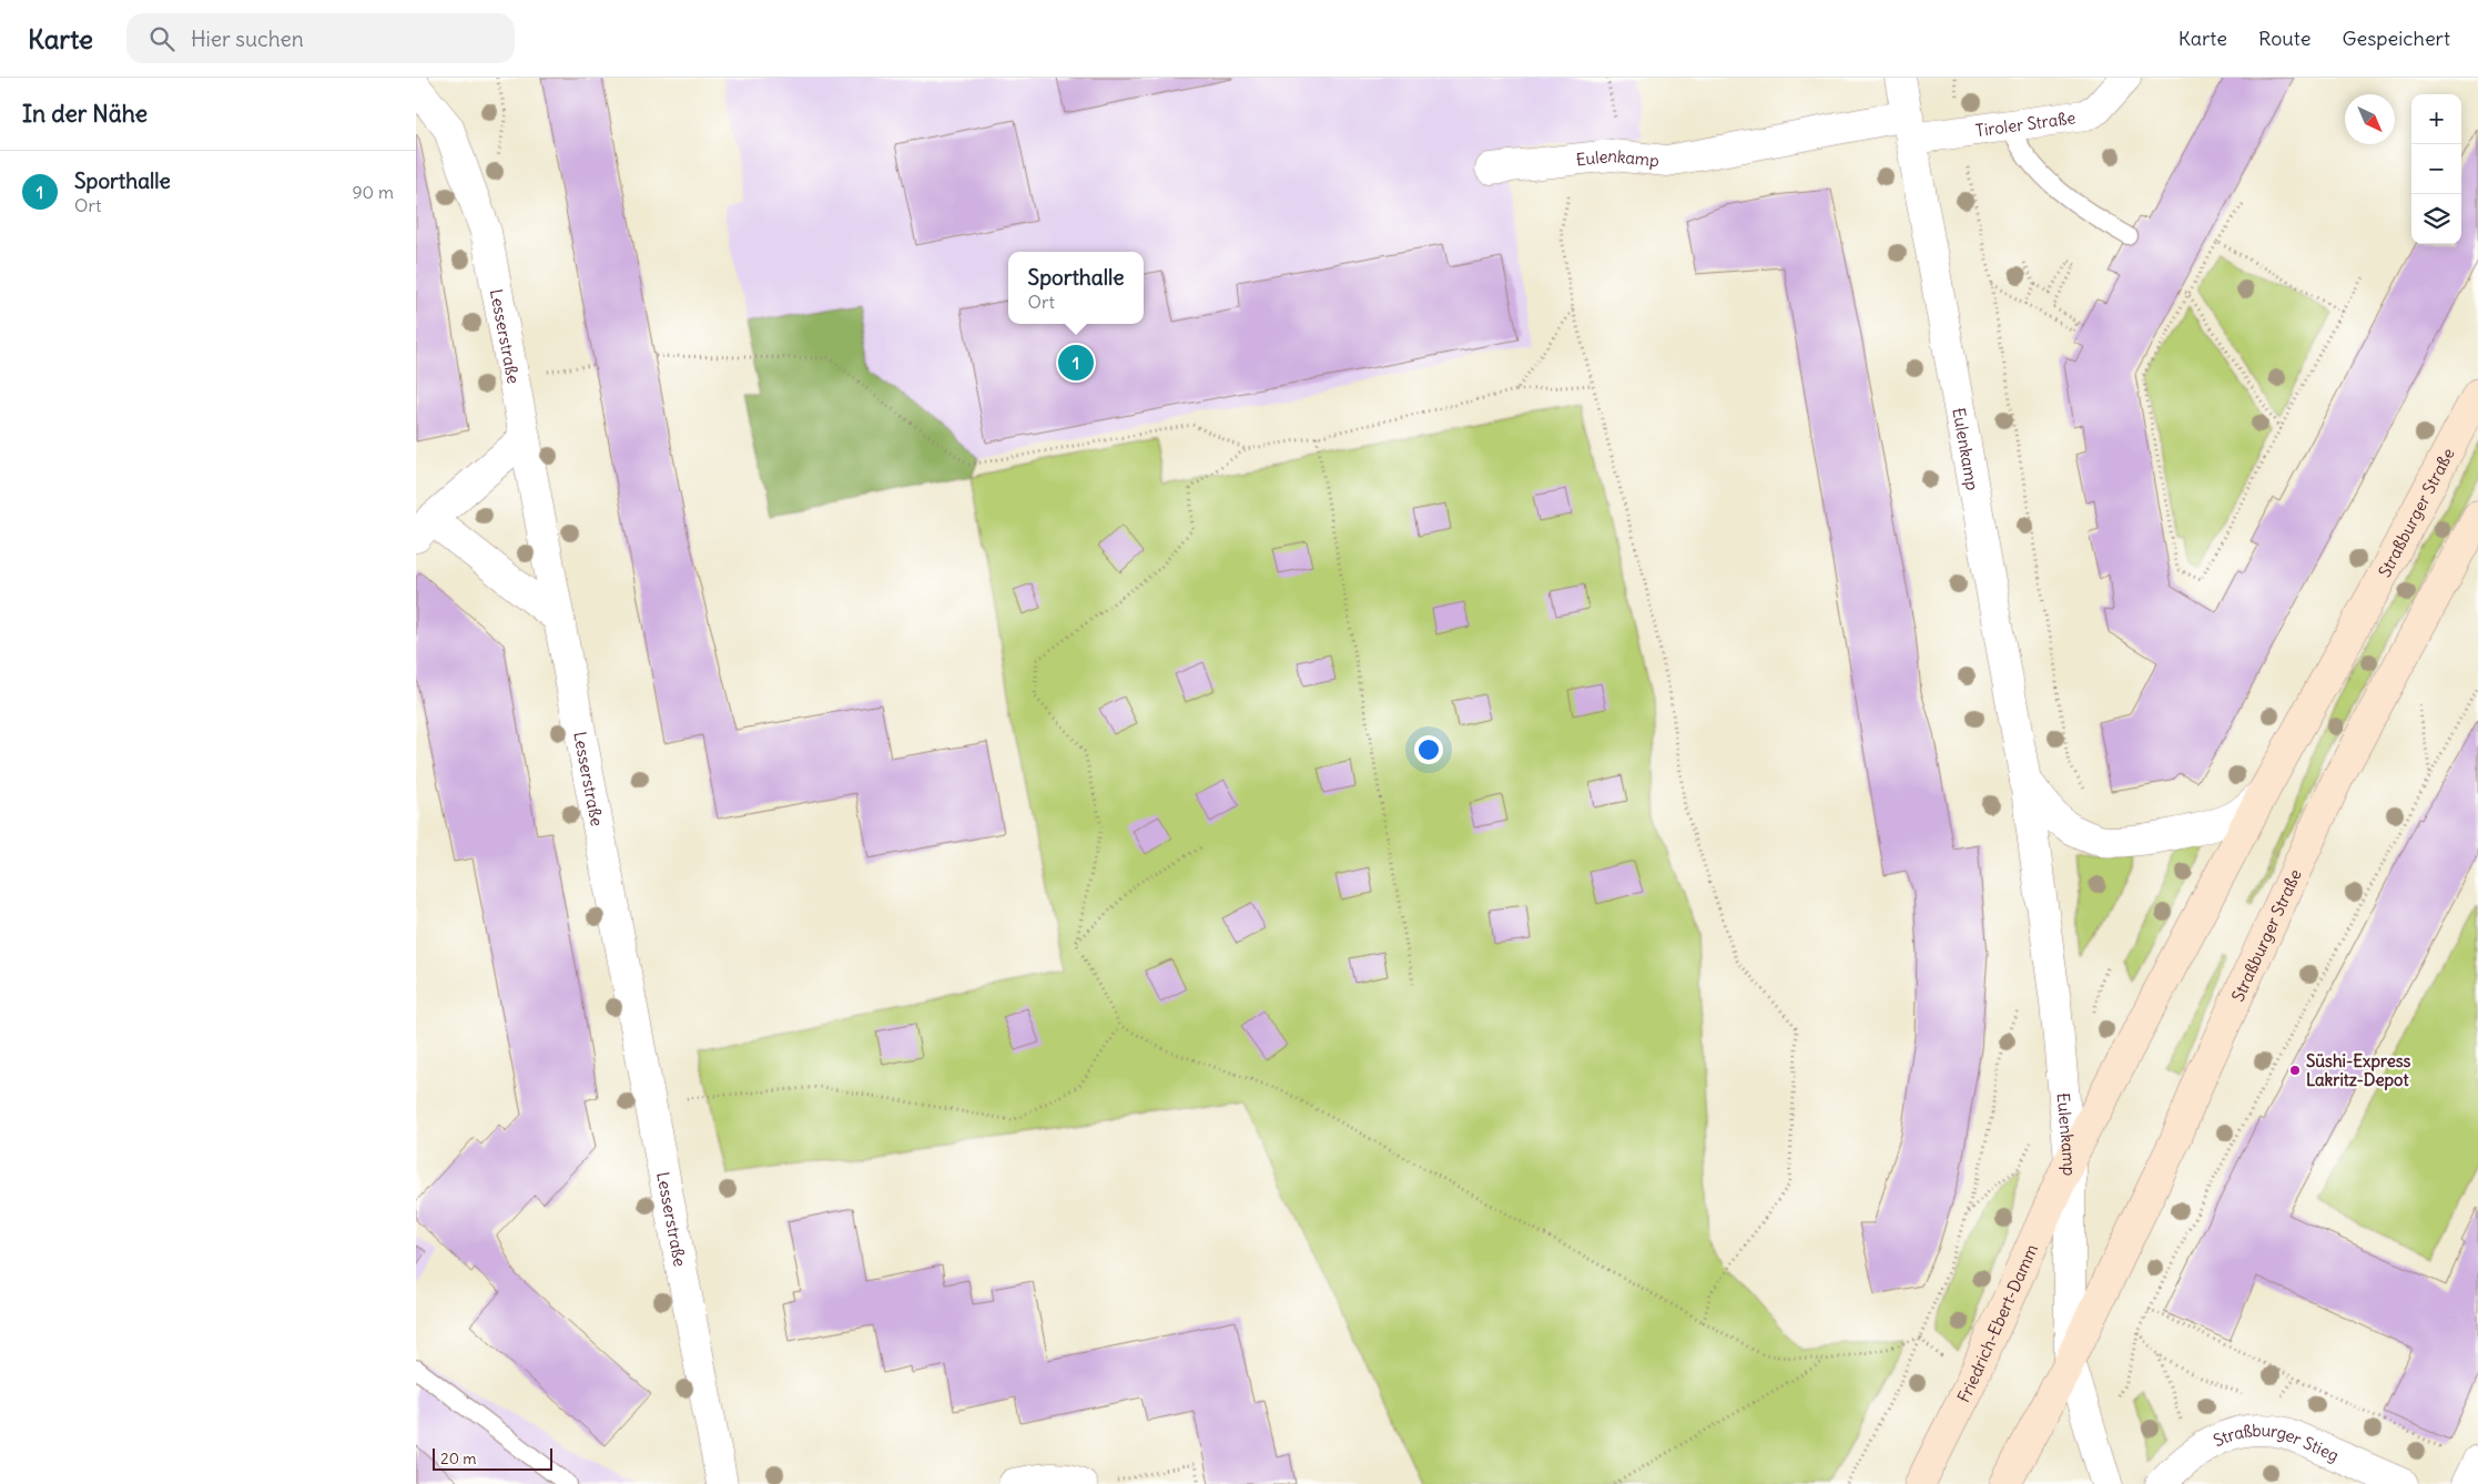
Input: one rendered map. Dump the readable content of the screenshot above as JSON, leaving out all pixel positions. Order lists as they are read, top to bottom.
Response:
{
  "streets": {
    "main road": ["Straßburger Straße", "Friedrich-Ebert-Damm"],
    "street": [
      "Tiroler Straße",
      "Eulenkamp",
      "Lesserstraße",
      "Straßburger Stieg"
    ]
  },
  "crossings": [
    ["Tiroler Straße", "Eulenkamp"],
    ["Eulenkamp", "Straßburger Straße"],
    ["Eulenkamp", "Friedrich-Ebert-Damm"],
    ["Straßburger Straße", "Friedrich-Ebert-Damm"]
  ],
  "places": ["Süshi-Express Lakritz-Depot"],
  "scale_bar": "20 m",
  "north": "bottom right",
  "page": {
    "header": "Karte",
    "search": "Hier suchen",
    "nav": ["Karte", "Route", "Gespeichert"],
    "heading": "In der Nähe",
    "map_buttons": ["+", "−"],
    "list": [
      {
        "mark": "1",
        "name": "Sporthalle",
        "note": "Ort",
        "value": "90 m"
      }
    ],
    "popup": ["Sporthalle", "Ort"],
    "pins": "1",
    "scale": "20 m"
  }
}
